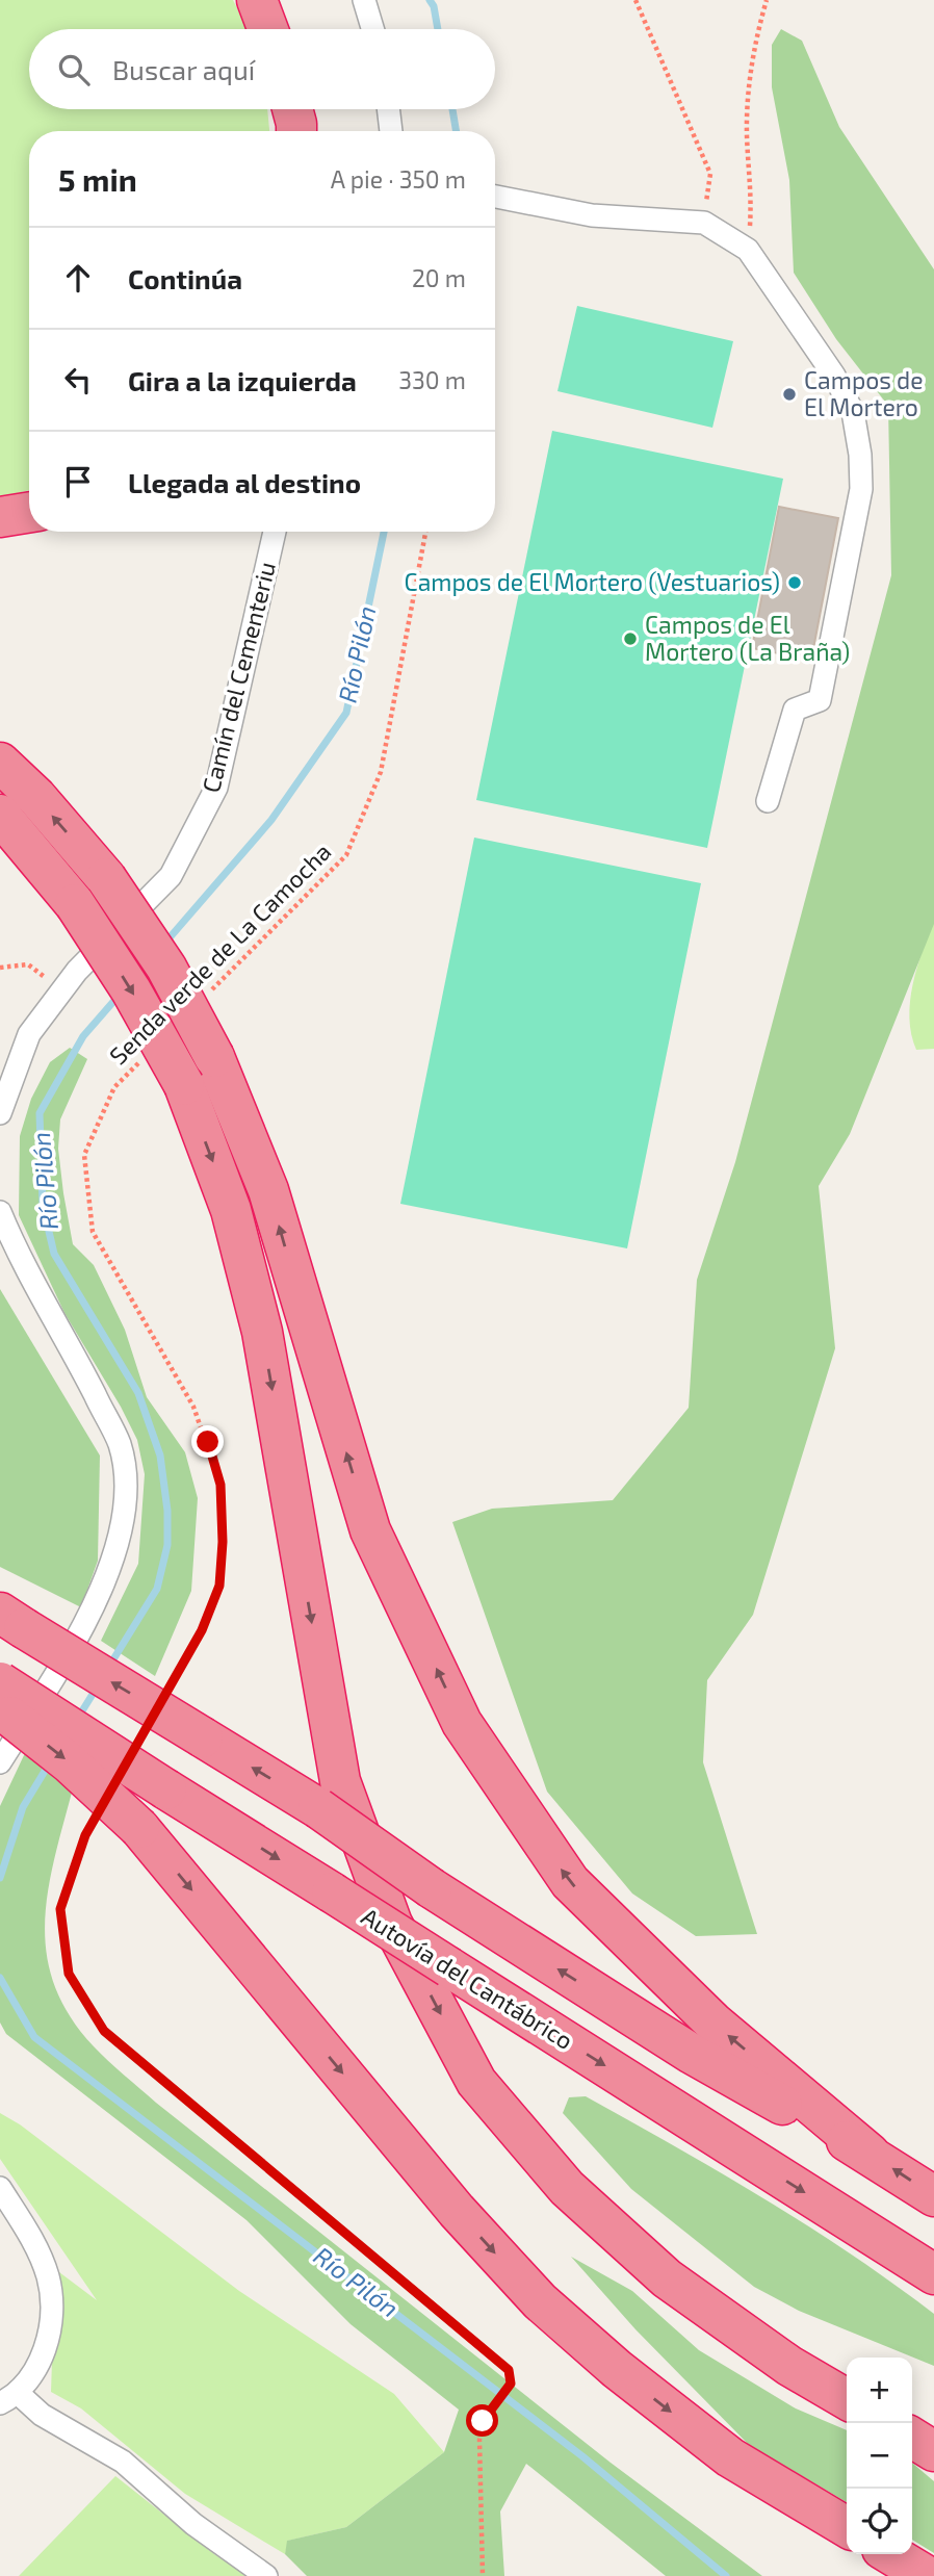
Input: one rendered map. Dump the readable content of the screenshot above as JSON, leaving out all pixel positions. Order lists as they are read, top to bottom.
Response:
{
  "streets": {
    "highway": ["Autovía del Cantábrico"],
    "street": ["Camín del Cementeriu"],
    "path": ["Senda verde de La Camocha"]
  },
  "water": ["Río Pilón"],
  "places": ["Campos de El Mortero", "Campos de El Mortero (Vestuarios)", "Campos de El Mortero (La Braña)"],
  "page": {
    "search": "Buscar aquí",
    "heading": ["5 min", "A pie · 350 m"],
    "list": [
      ["Continúa", "20 m"],
      ["Gira a la izquierda", "330 m"],
      "Llegada al destino"
    ],
    "map_buttons": ["+", "−"]
  }
}
